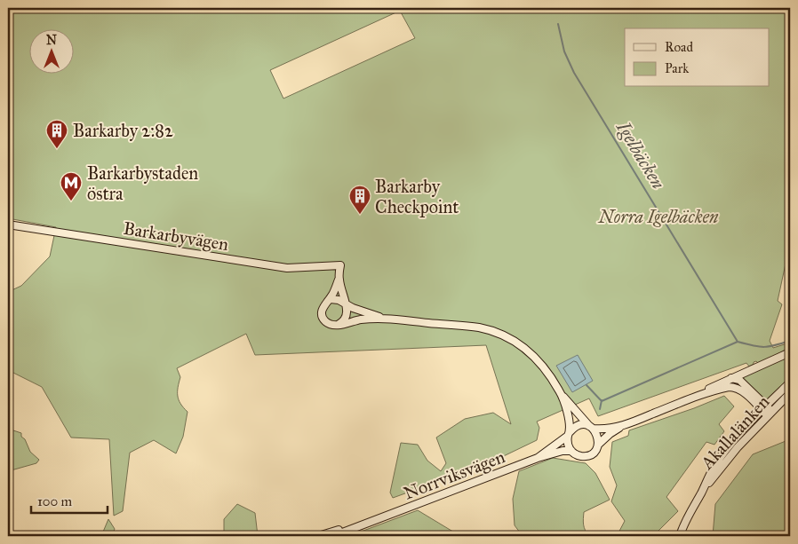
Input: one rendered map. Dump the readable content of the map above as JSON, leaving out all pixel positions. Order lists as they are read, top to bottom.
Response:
{
  "streets": {
    "street": ["Barkarbyvägen", "Akallalänken", "Norrviksvägen"]
  },
  "water": ["Igelbäcken"],
  "parks": ["Norra Igelbäcken"],
  "places": {
    "building": ["Barkarby 2:82", "Barkarby Checkpoint"],
    "metro station": ["Barkarbystaden östra"]
  },
  "legend": ["Road", "Park"],
  "scale_bar": "100 m",
  "north": "top"
}
